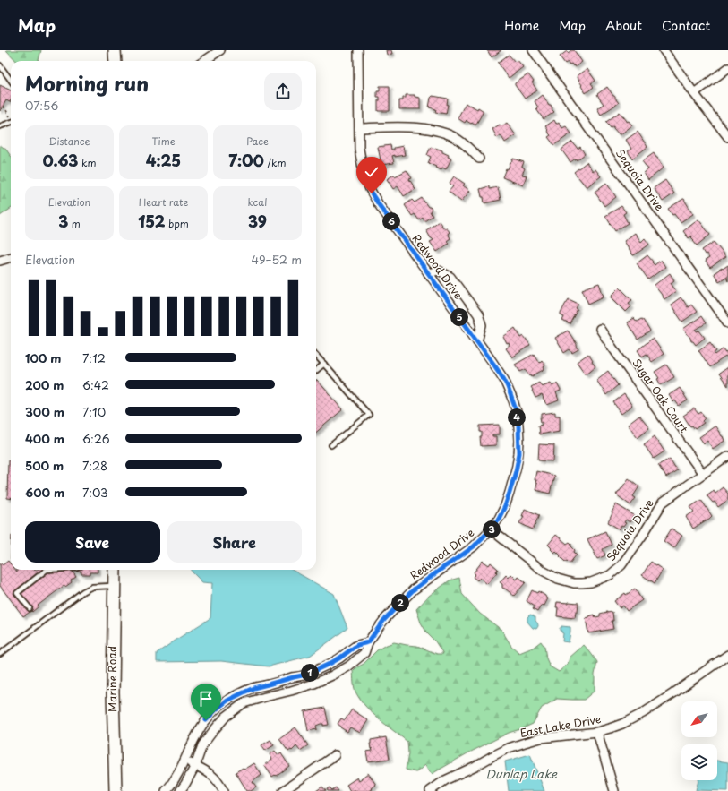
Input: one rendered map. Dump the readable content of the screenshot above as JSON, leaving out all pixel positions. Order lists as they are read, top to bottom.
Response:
{
  "streets": {
    "main road": ["Marine Road"],
    "street": [
      "Sequoia Drive",
      "Redwood Drive",
      "Sugar Oak Court",
      "East Lake Drive"
    ]
  },
  "crossings": [
    ["Sequoia Drive", "Redwood Drive"],
    ["Sequoia Drive", "Sugar Oak Court"]
  ],
  "water": ["Dunlap Lake"],
  "north": "bottom left",
  "page": {
    "header": "Map",
    "nav": [
      "Home",
      "Map",
      "About",
      "Contact"
    ],
    "heading": ["Morning run", "07:56"],
    "stats": [
      ["Distance", "0.63 km"],
      ["Time", "4:25"],
      ["Pace", "7:00 /km"],
      ["Elevation", "3 m"],
      ["Heart rate", "152 bpm"],
      ["kcal", "39"]
    ],
    "pins": [
      "6",
      "5",
      "4",
      "3",
      "2",
      "1"
    ],
    "chart": ["Elevation", "49–52 m"],
    "list": [
      {
        "name": "100 m",
        "note": "7:12"
      },
      {
        "name": "200 m",
        "note": "6:42"
      },
      {
        "name": "300 m",
        "note": "7:10"
      },
      {
        "name": "400 m",
        "note": "6:26"
      },
      {
        "name": "500 m",
        "note": "7:28"
      },
      {
        "name": "600 m",
        "note": "7:03"
      }
    ],
    "buttons": ["Save", "Share"]
  }
}
